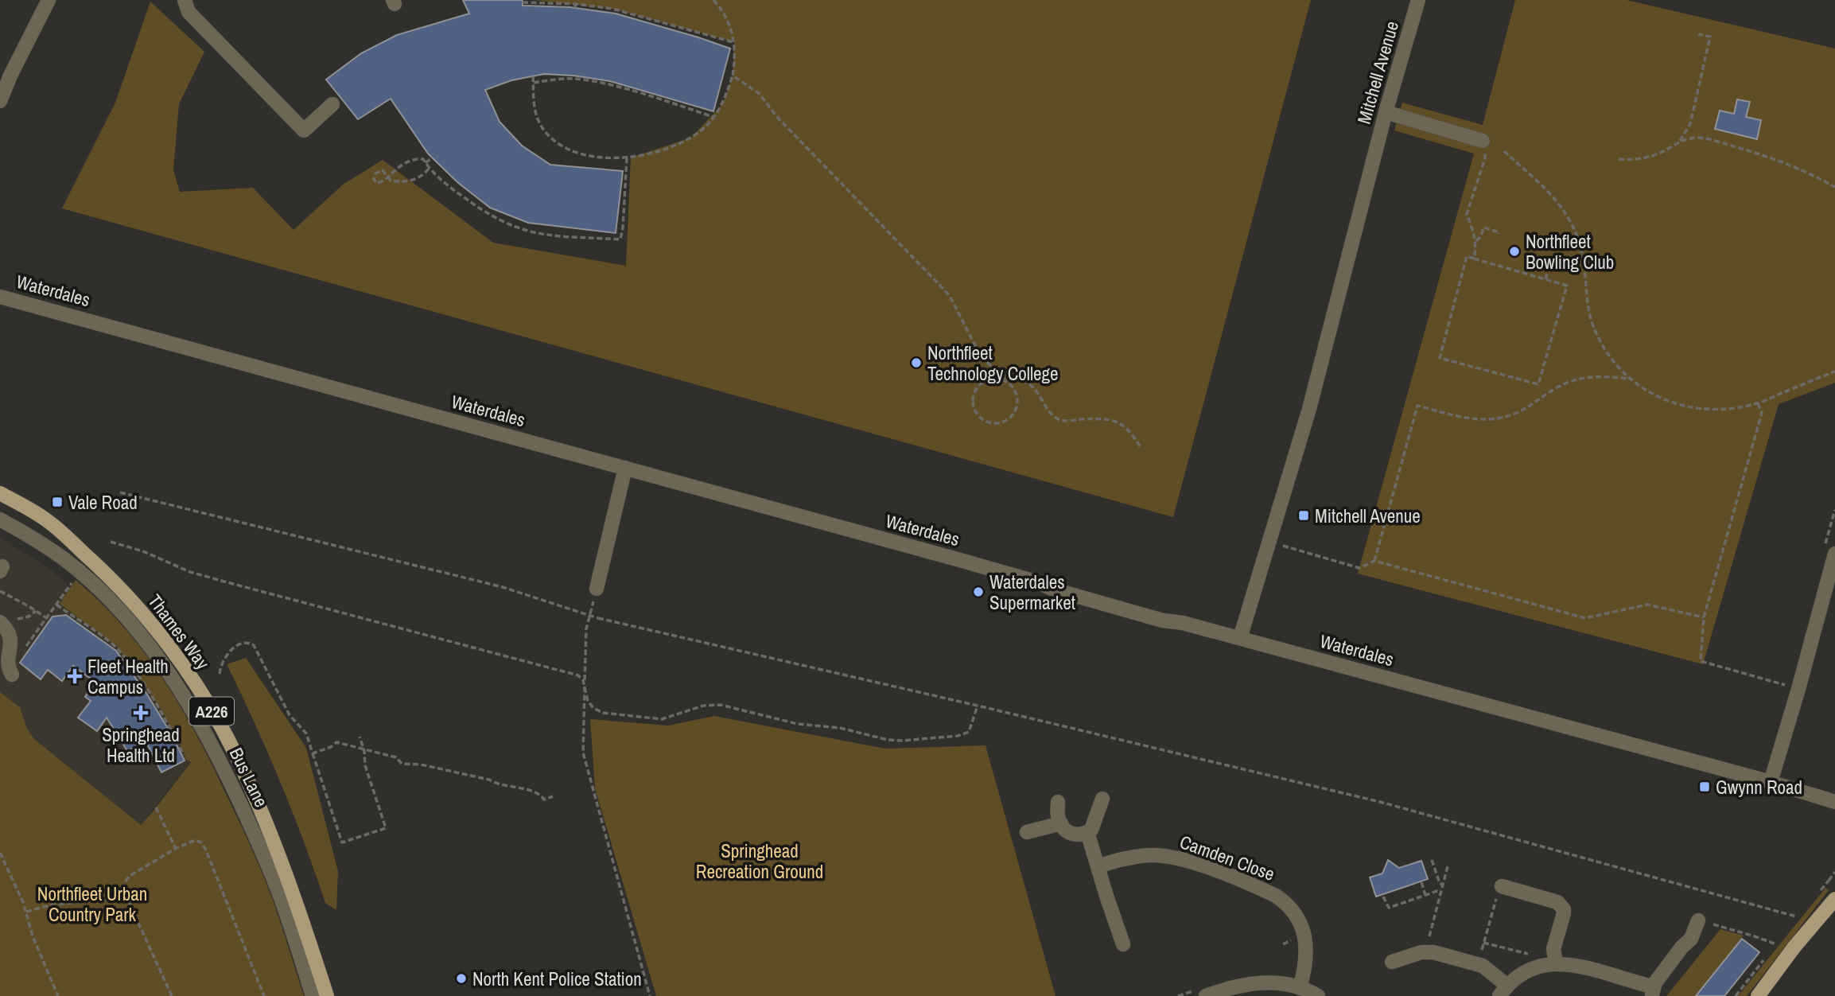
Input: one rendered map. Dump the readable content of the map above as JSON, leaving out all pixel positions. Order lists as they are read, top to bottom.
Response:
{
  "streets": {
    "main road": ["Thames Way", "A226"],
    "street": [
      "Mitchell Avenue",
      "Waterdales",
      "Bus Lane",
      "Camden Close"
    ]
  },
  "crossings": [
    ["Mitchell Avenue", "Waterdales"]
  ],
  "parks": ["Springhead Recreation Ground", "Northfleet Urban Country Park"],
  "places": {
    "other": [
      "Northfleet Bowling Club",
      "Northfleet Technology College",
      "Waterdales Supermarket",
      "North Kent Police Station"
    ],
    "transit": ["Vale Road", "Mitchell Avenue", "Gwynn Road"],
    "health": ["Fleet Health Campus", "Springhead Health Ltd"]
  }
}
